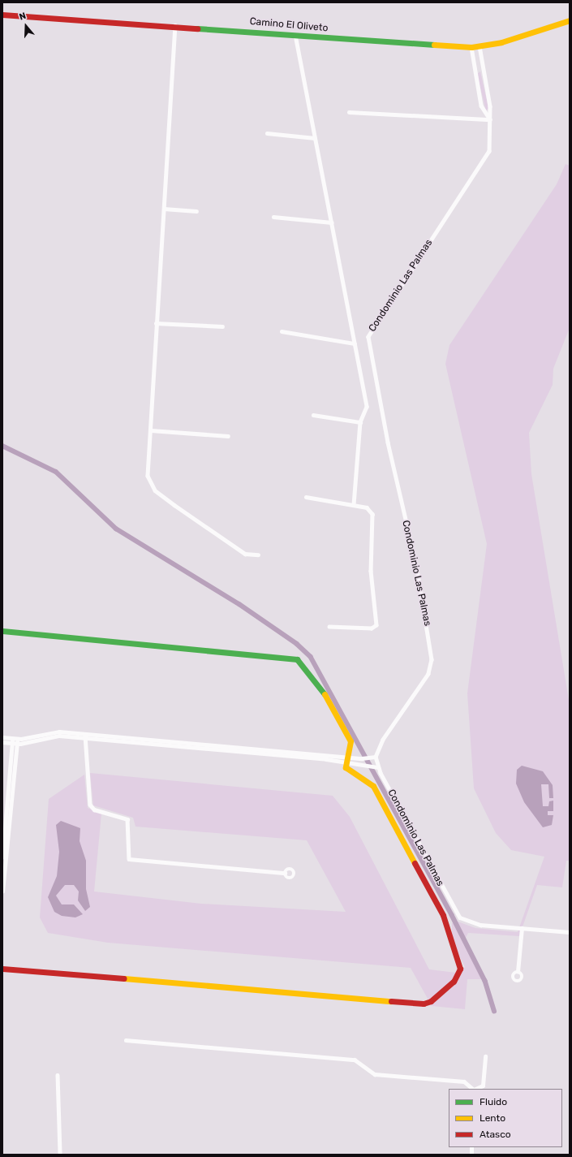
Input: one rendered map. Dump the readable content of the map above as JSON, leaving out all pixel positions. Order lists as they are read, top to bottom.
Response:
{
  "streets": {
    "street": ["Camino El Oliveto", "Condominio Las Palmas"]
  },
  "crossings": [
    ["Camino El Oliveto", "Condominio Las Palmas"]
  ],
  "legend": ["Fluido", "Lento", "Atasco"],
  "north": "top"
}
